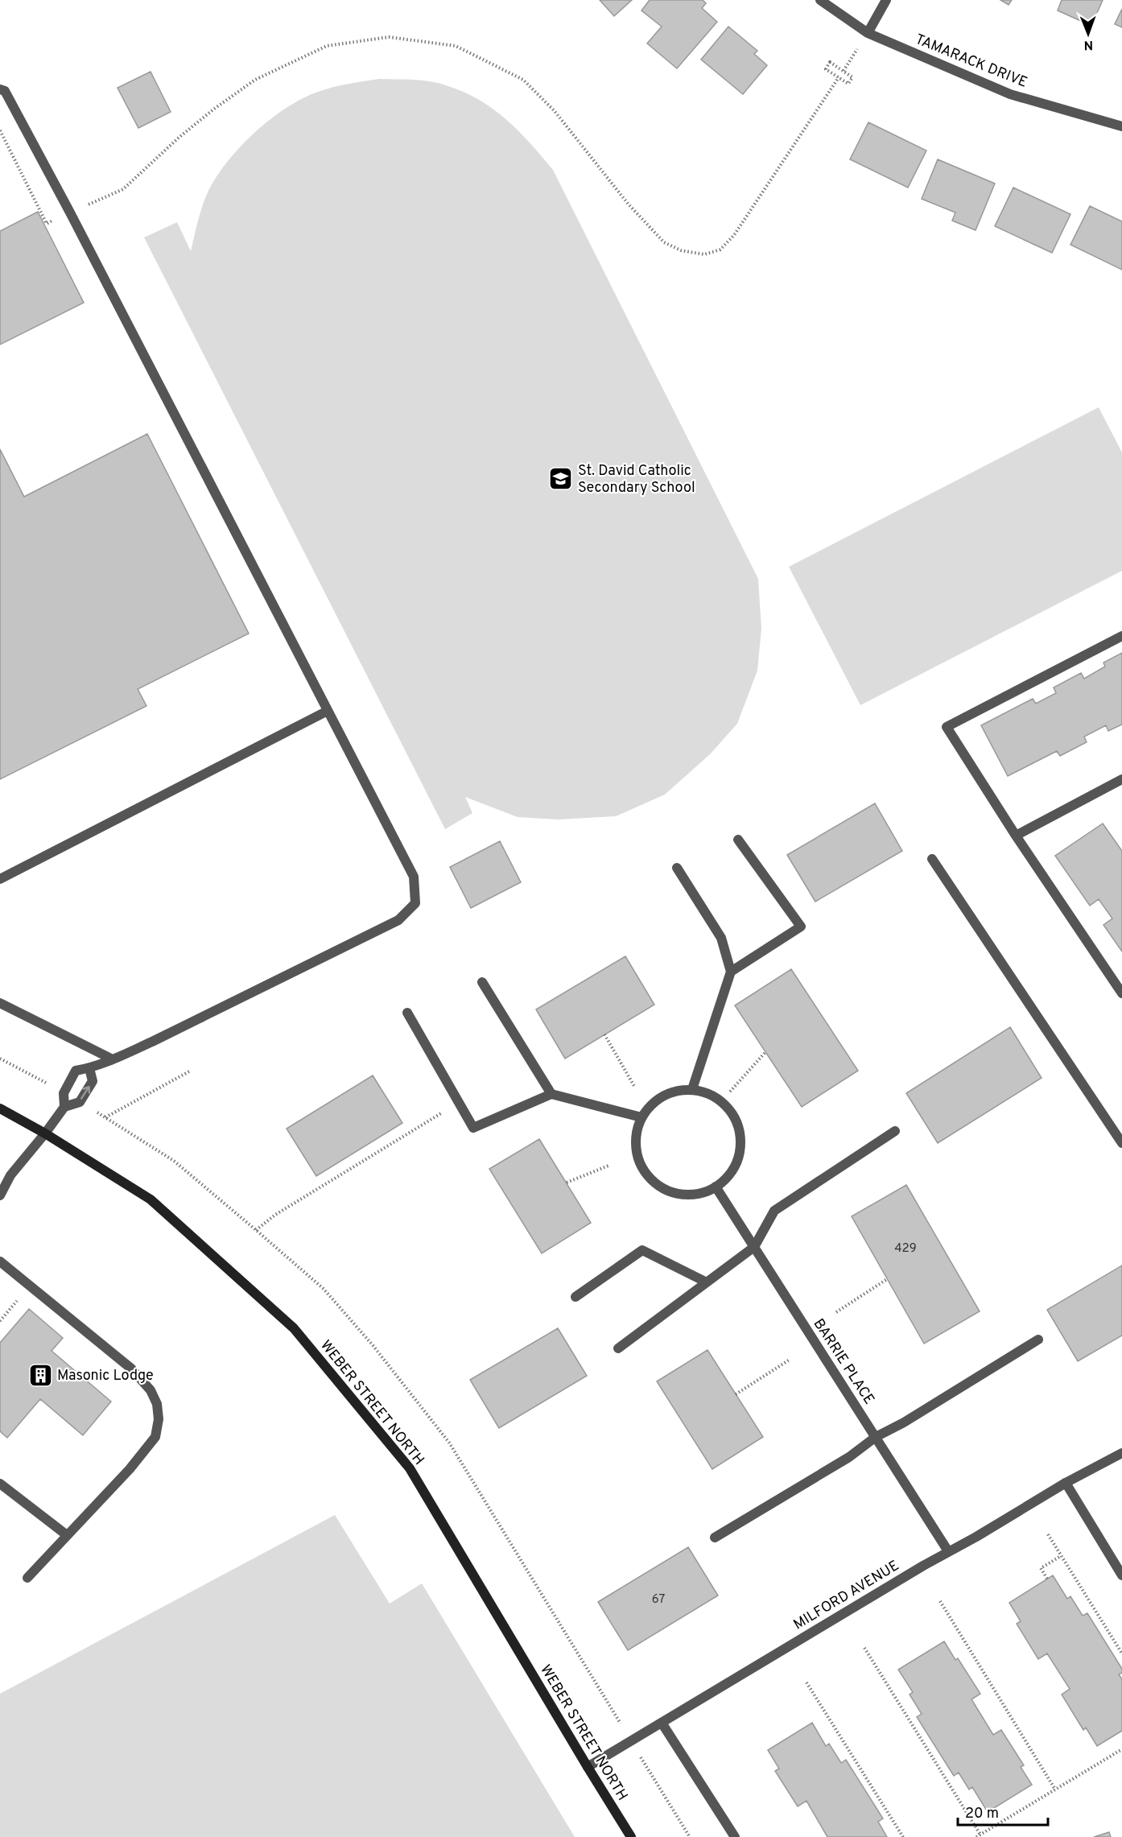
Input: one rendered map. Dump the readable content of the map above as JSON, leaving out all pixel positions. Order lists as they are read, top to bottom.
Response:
{
  "streets": {
    "main road": ["WEBER STREET NORTH"],
    "street": ["TAMARACK DRIVE", "BARRIE PLACE", "MILFORD AVENUE"]
  },
  "crossings": [
    ["BARRIE PLACE", "MILFORD AVENUE"],
    ["WEBER STREET NORTH", "MILFORD AVENUE"]
  ],
  "places": {
    "school or university": ["St. David Catholic Secondary School"],
    "building": ["Masonic Lodge"]
  },
  "house_numbers": ["429", "67"],
  "scale_bar": "20 m",
  "north": "bottom"
}
